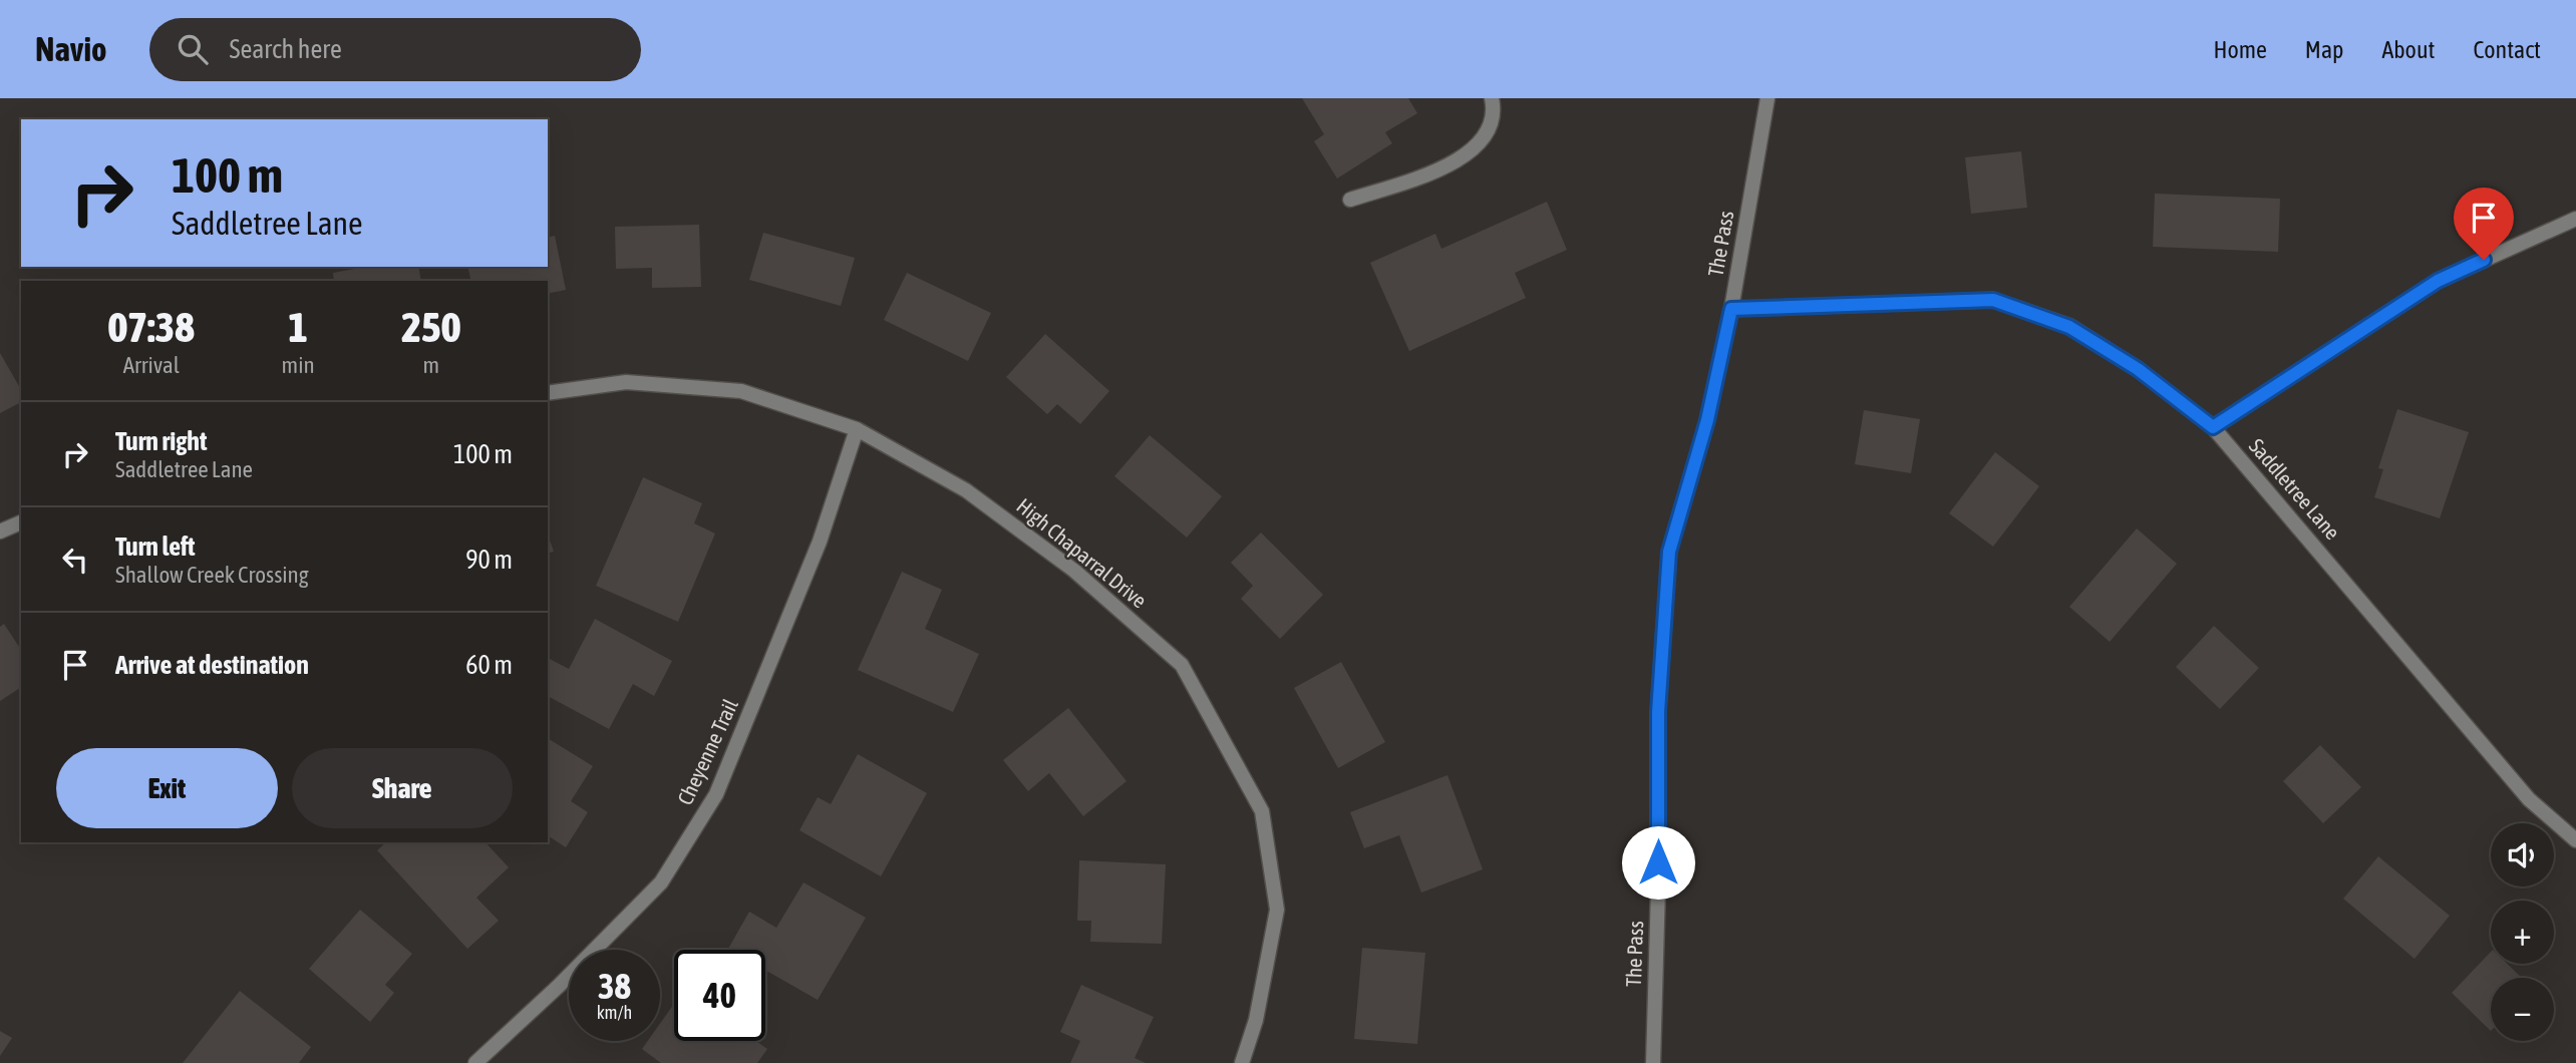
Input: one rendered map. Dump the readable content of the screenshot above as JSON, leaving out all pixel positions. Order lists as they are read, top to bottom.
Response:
{
  "streets": {
    "street": [
      "The Pass",
      "Saddletree Lane",
      "High Chaparral Drive",
      "Cheyenne Trail"
    ]
  },
  "crossings": [
    ["The Pass", "Saddletree Lane"],
    ["High Chaparral Drive", "Cheyenne Trail"]
  ],
  "page": {
    "header": "Navio",
    "search": "Search here",
    "nav": [
      "Home",
      "Map",
      "About",
      "Contact"
    ],
    "turn": ["100 m", "Saddletree Lane"],
    "eta": [
      "07:38",
      "Arrival",
      "1",
      "min",
      "250",
      "m"
    ],
    "list": [
      {
        "name": "Turn right",
        "note": "Saddletree Lane",
        "value": "100 m"
      },
      {
        "name": "Turn left",
        "note": "Shallow Creek Crossing",
        "value": "90 m"
      },
      {
        "name": "Arrive at destination",
        "value": "60 m"
      }
    ],
    "buttons": ["Exit", "Share"],
    "map_buttons": ["+", "−"],
    "speed": "38 km/h",
    "limit": "40"
  }
}
